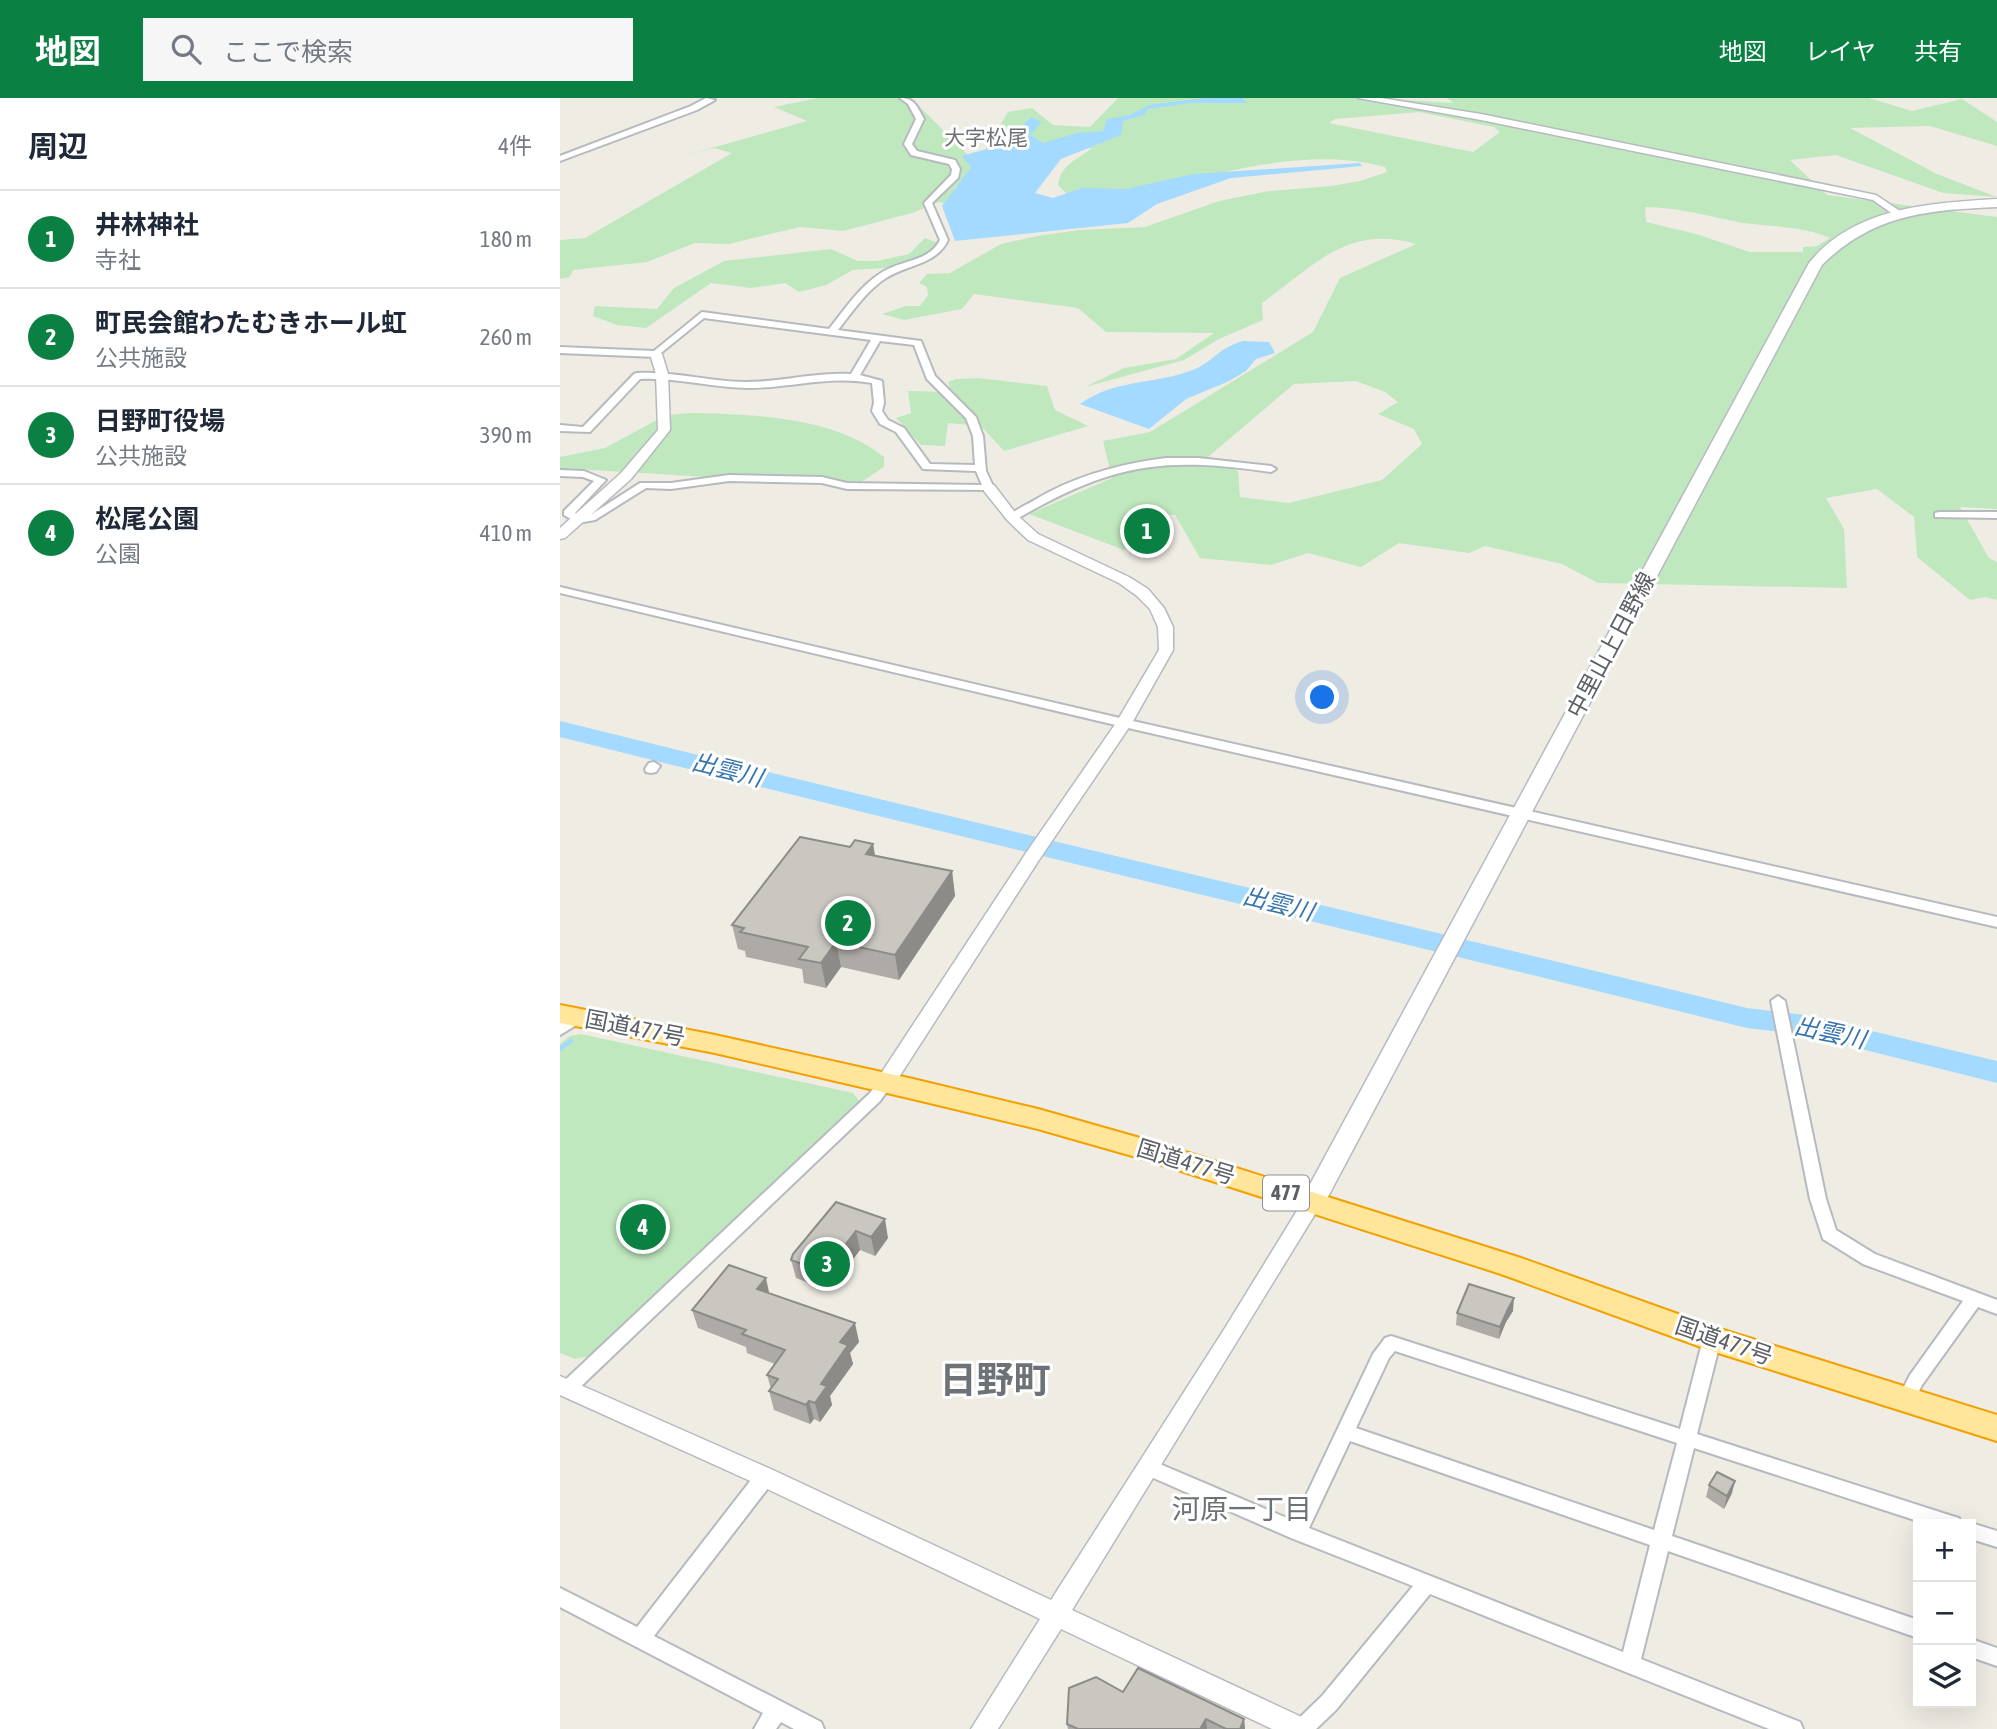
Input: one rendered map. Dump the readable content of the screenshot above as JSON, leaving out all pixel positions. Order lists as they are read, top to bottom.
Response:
{
  "streets": {
    "highway": ["国道477号", "477"],
    "main road": ["中里山上日野線"]
  },
  "crossings": [
    ["中里山上日野線", "国道477号"]
  ],
  "districts": ["大字松尾", "日野町", "河原一丁目"],
  "water": ["出雲川"],
  "page": {
    "header": "地図",
    "search": "ここで検索",
    "nav": ["地図", "レイヤ", "共有"],
    "heading": ["周辺", "4件"],
    "list": [
      {
        "mark": "1",
        "name": "井林神社",
        "note": "寺社",
        "value": "180 m"
      },
      {
        "mark": "2",
        "name": "町民会館わたむきホール虹",
        "note": "公共施設",
        "value": "260 m"
      },
      {
        "mark": "3",
        "name": "日野町役場",
        "note": "公共施設",
        "value": "390 m"
      },
      {
        "mark": "4",
        "name": "松尾公園",
        "note": "公園",
        "value": "410 m"
      }
    ],
    "pins": [
      "1",
      "2",
      "4",
      "3"
    ],
    "map_buttons": ["+", "−"]
  }
}
